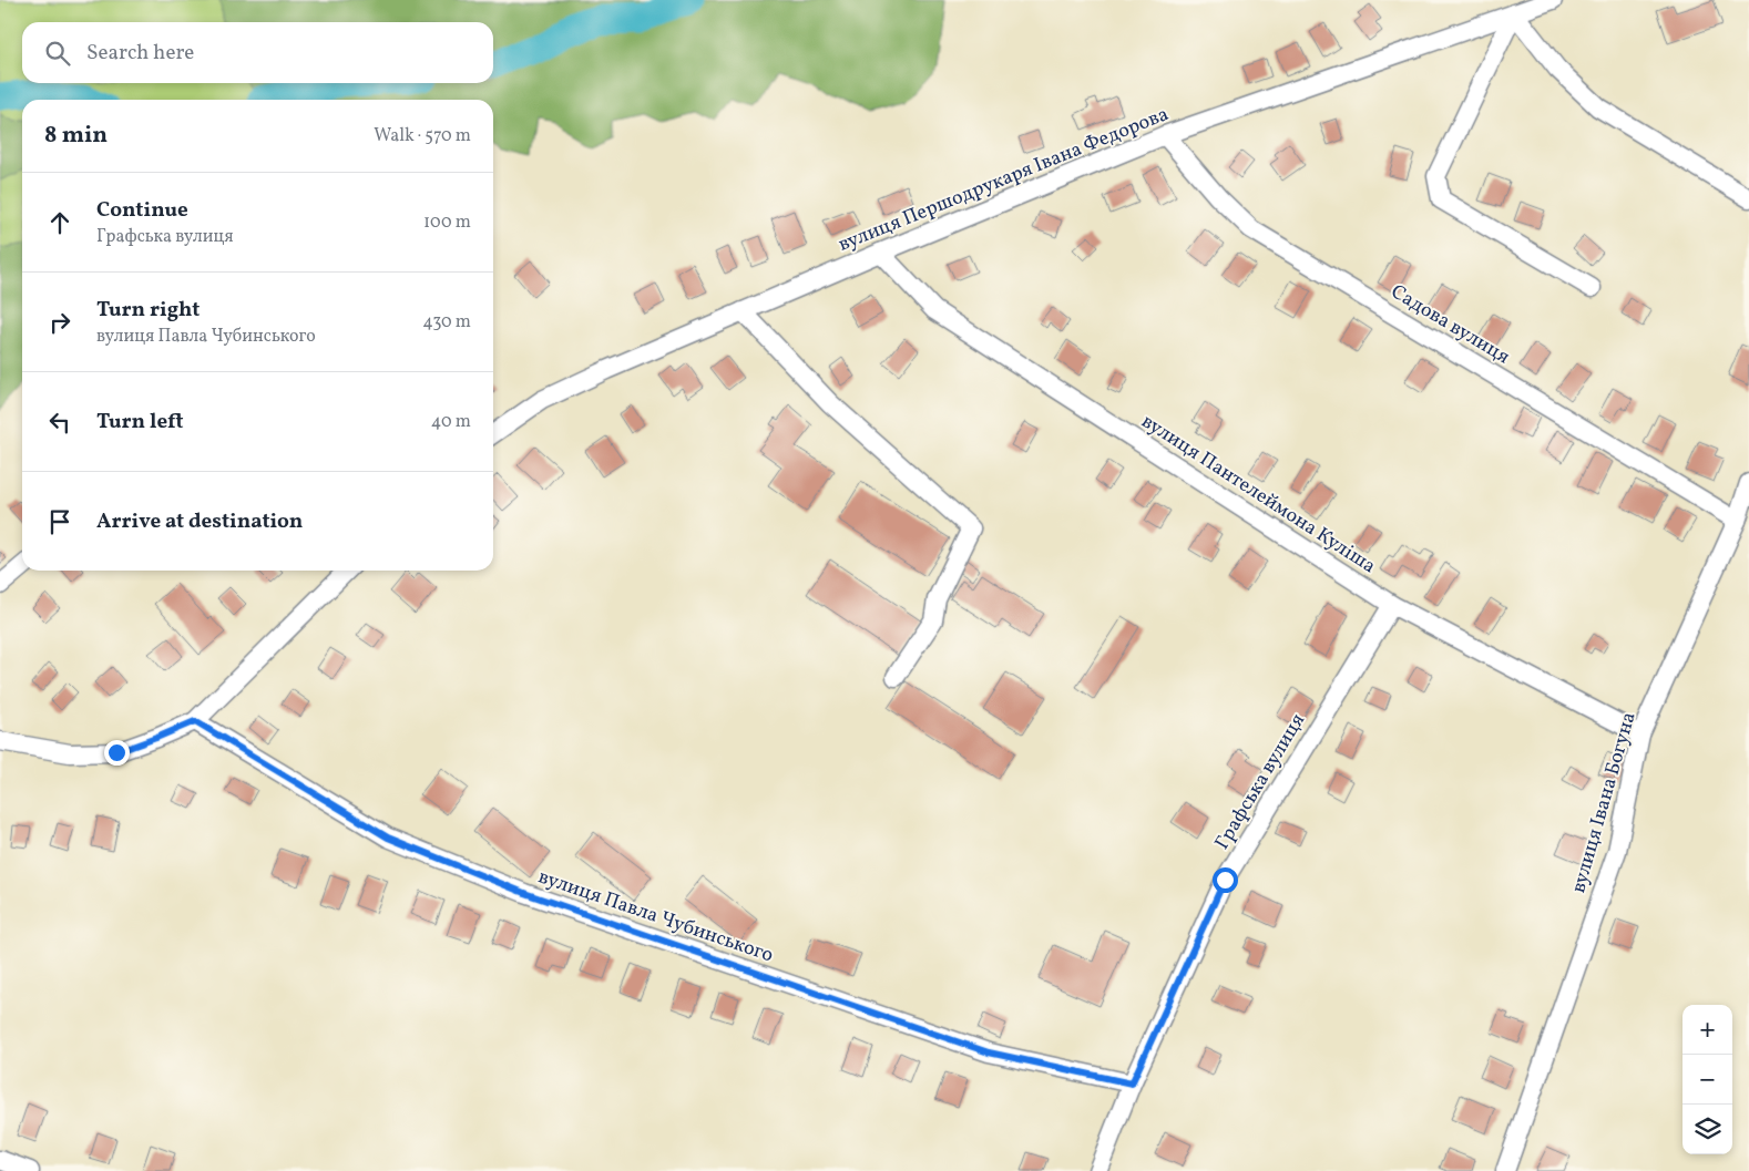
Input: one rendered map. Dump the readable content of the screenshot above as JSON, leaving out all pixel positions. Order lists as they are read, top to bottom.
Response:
{
  "streets": {
    "street": [
      "вулиця Першодрукаря Івана Федорова",
      "Садова вулиця",
      "вулиця Пантелеймона Куліша",
      "Графська вулиця",
      "вулиця Івана Богуна",
      "вулиця Павла Чубинського"
    ]
  },
  "crossings": [
    ["вулиця Першодрукаря Івана Федорова", "Садова вулиця"],
    ["вулиця Першодрукаря Івана Федорова", "вулиця Пантелеймона Куліша"],
    ["Садова вулиця", "вулиця Івана Богуна"],
    ["вулиця Пантелеймона Куліша", "Графська вулиця"],
    ["вулиця Пантелеймона Куліша", "вулиця Івана Богуна"],
    ["Графська вулиця", "вулиця Павла Чубинського"]
  ],
  "page": {
    "search": "Search here",
    "heading": ["8 min", "Walk · 570 m"],
    "list": [
      ["Continue", "Графська вулиця", "100 m"],
      ["Turn right", "вулиця Павла Чубинського", "430 m"],
      ["Turn left", "40 m"],
      "Arrive at destination"
    ],
    "map_buttons": ["+", "−"]
  }
}
